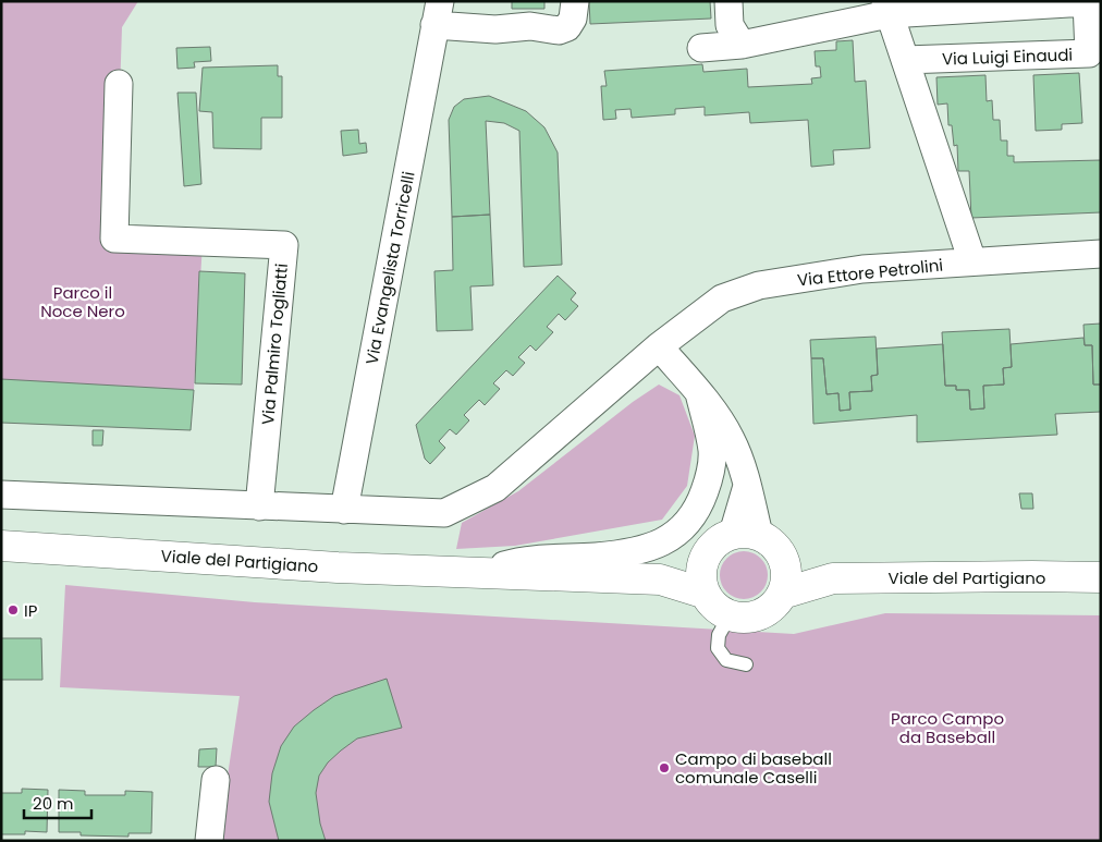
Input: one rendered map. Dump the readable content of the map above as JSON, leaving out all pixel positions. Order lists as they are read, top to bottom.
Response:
{
  "streets": {
    "main road": ["Viale del Partigiano"],
    "street": [
      "Via Luigi Einaudi",
      "Via Evangelista Torricelli",
      "Via Ettore Petrolini",
      "Via Palmiro Togliatti"
    ]
  },
  "parks": ["Parco il Noce Nero", "Parco Campo da Baseball"],
  "places": ["IP", "Campo di baseball comunale Caselli"],
  "scale_bar": "20 m"
}
